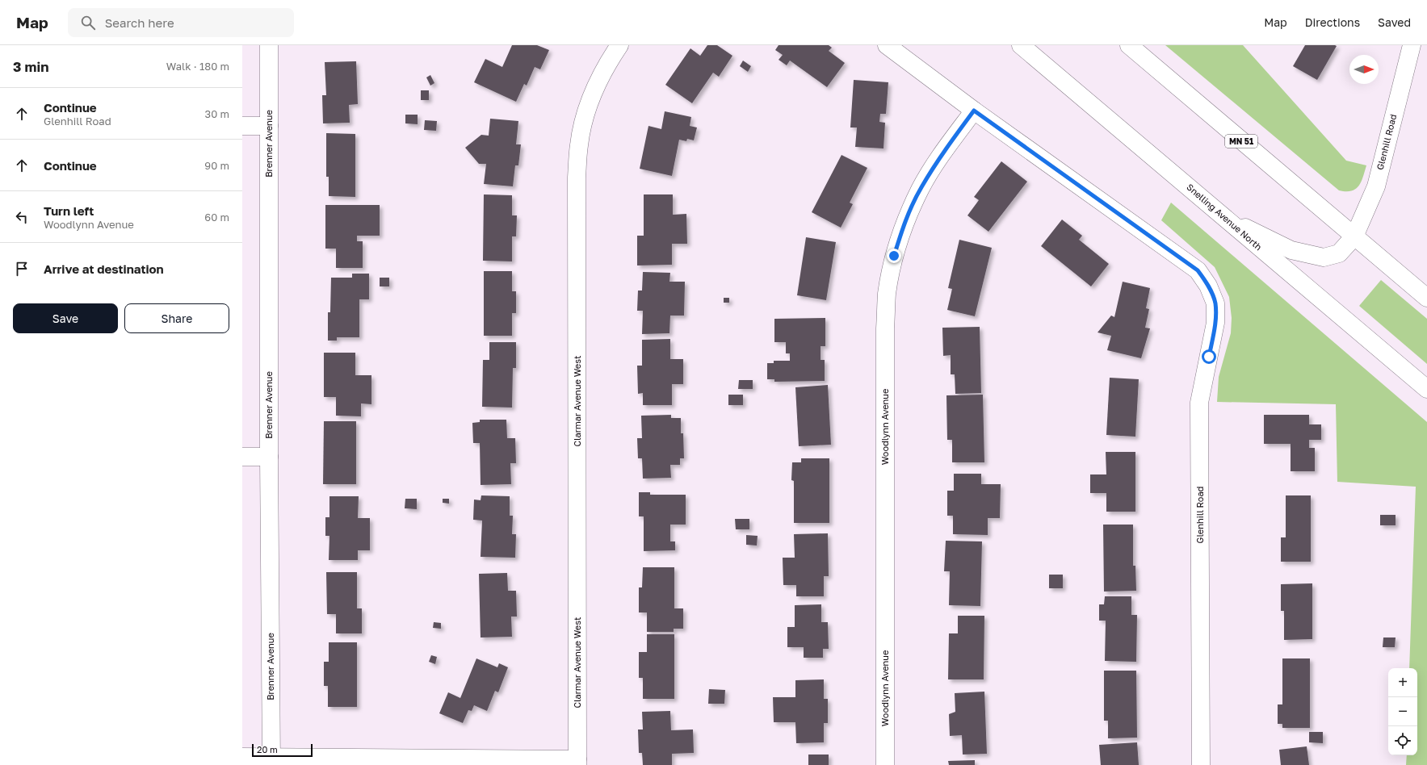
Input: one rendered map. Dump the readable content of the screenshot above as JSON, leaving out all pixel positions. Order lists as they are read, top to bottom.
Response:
{
  "streets": {
    "main road": [
      "MN 51",
      "Glenhill Road",
      "Brenner Avenue",
      "Snelling Avenue North",
      "Clarmar Avenue West",
      "Woodlynn Avenue"
    ]
  },
  "crossings": [
    ["MN 51", "Glenhill Road"],
    ["Glenhill Road", "Snelling Avenue North"],
    ["Glenhill Road", "Woodlynn Avenue"]
  ],
  "scale_bar": "20 m",
  "north": "right",
  "page": {
    "header": "Map",
    "search": "Search here",
    "nav": ["Map", "Directions", "Saved"],
    "heading": ["3 min", "Walk · 180 m"],
    "list": [
      ["Continue", "Glenhill Road", "30 m"],
      ["Continue", "90 m"],
      ["Turn left", "Woodlynn Avenue", "60 m"],
      "Arrive at destination"
    ],
    "buttons": ["Save", "Share"],
    "map_buttons": ["+", "−"],
    "scale": "20 m"
  }
}
